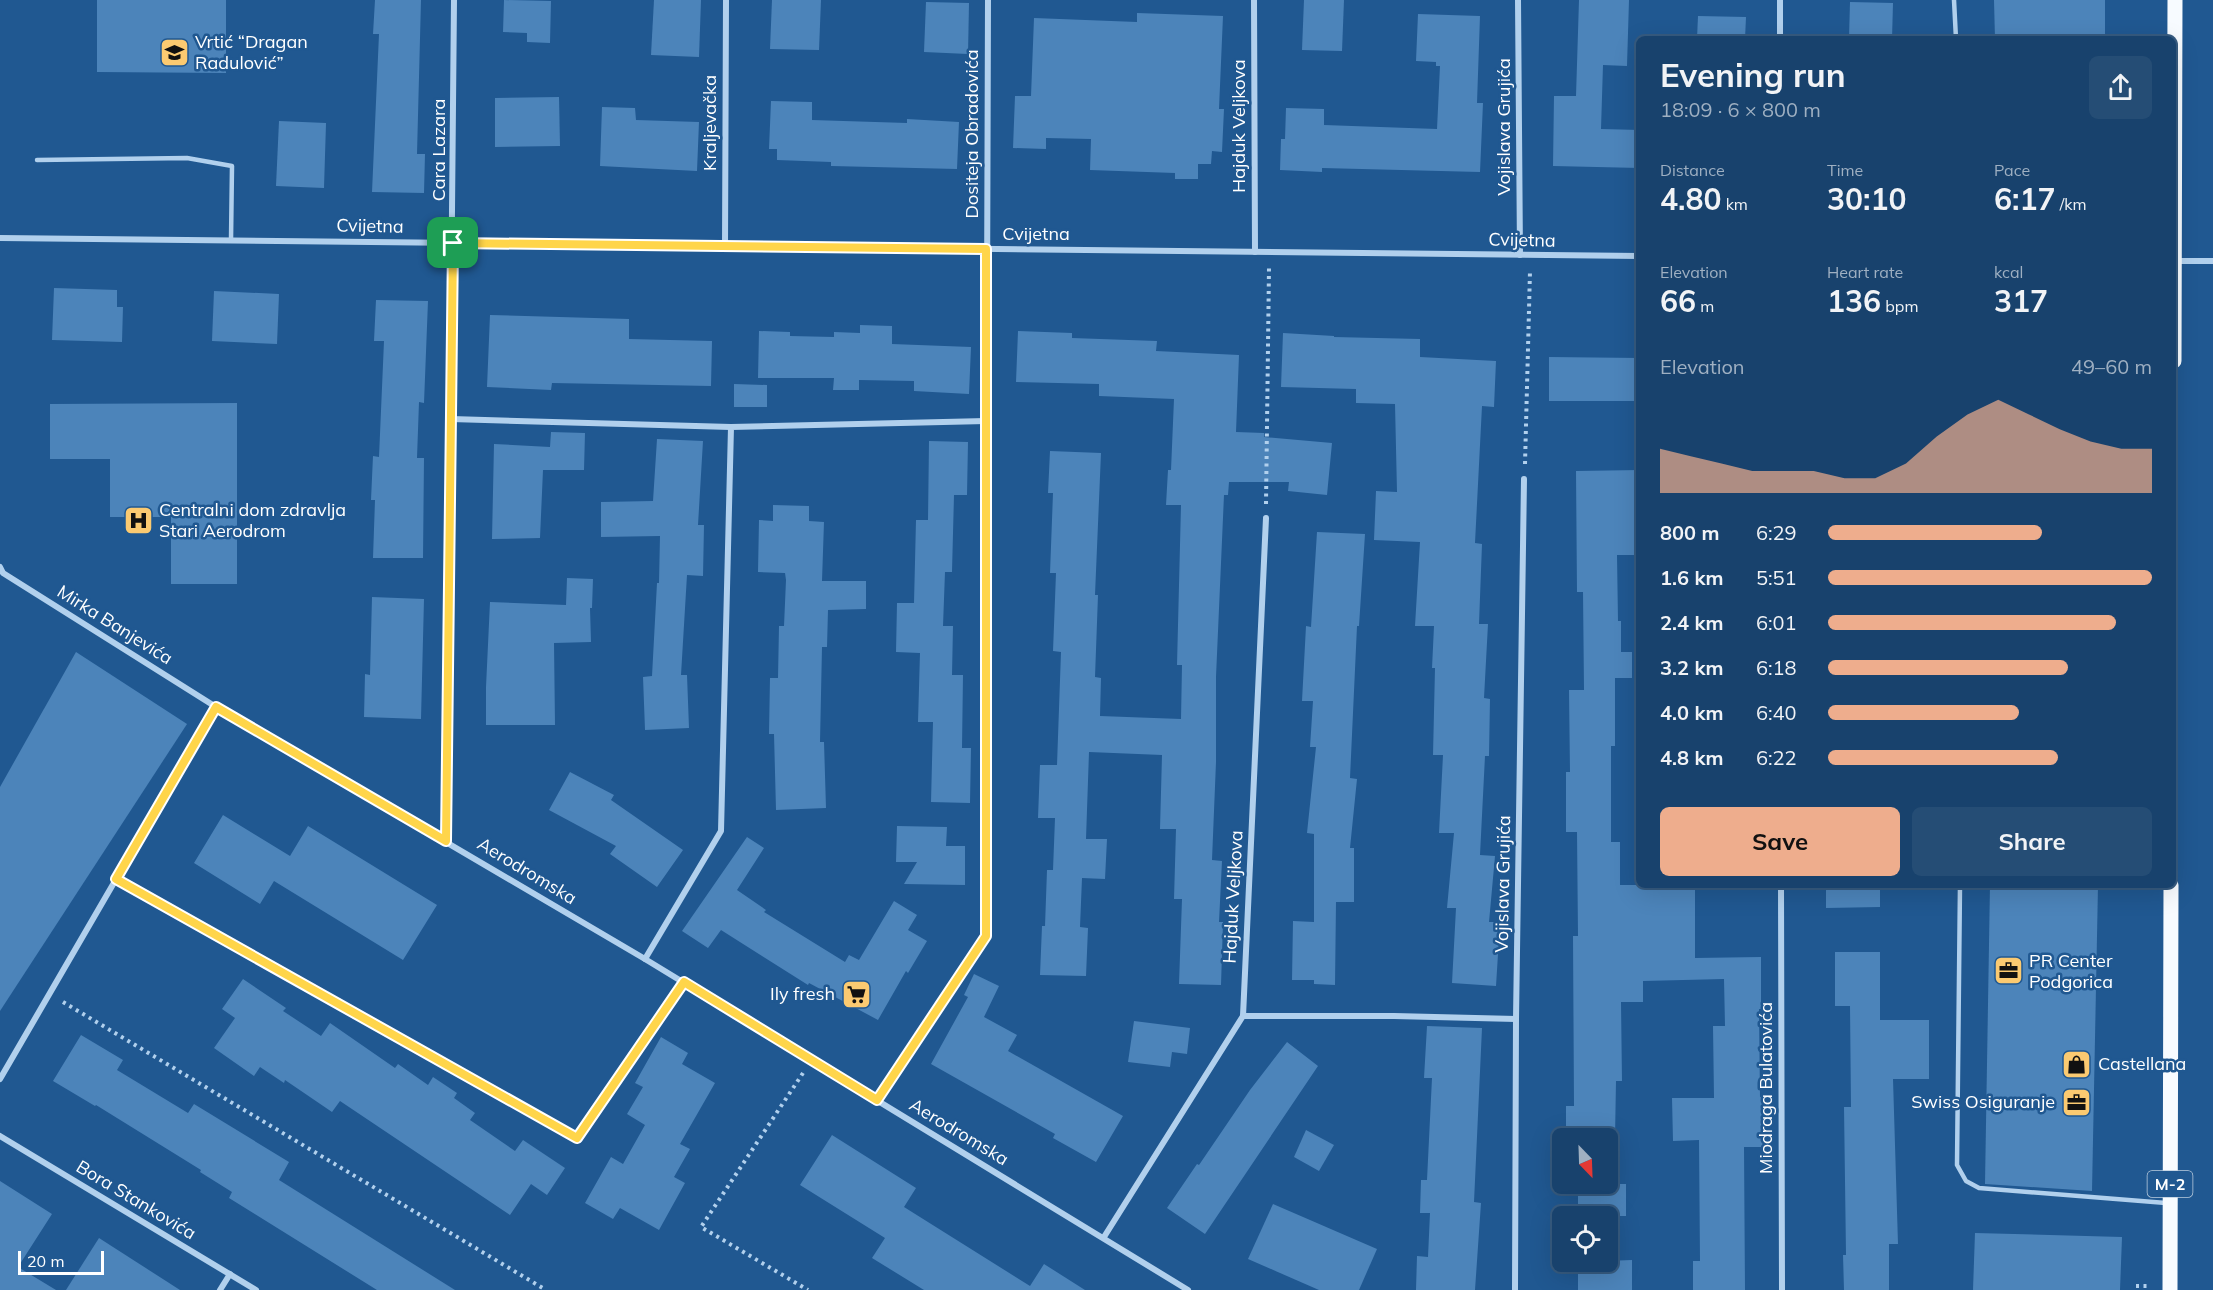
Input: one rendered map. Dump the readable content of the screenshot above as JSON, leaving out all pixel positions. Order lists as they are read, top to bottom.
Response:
{
  "streets": {
    "main road": ["M-2"],
    "street": [
      "Kraljevačka",
      "Hajduk Veljkova",
      "Vojislava Grujića",
      "Dositeja Obradovića",
      "Cara Lazara",
      "Cvijetna",
      "Mirka Banjevića",
      "Aerodromska",
      "Miodraga Bulatovića",
      "Bora Stankovića"
    ]
  },
  "crossings": [
    ["Kraljevačka", "Cvijetna"],
    ["Hajduk Veljkova", "Cvijetna"],
    ["Hajduk Veljkova", "Aerodromska"],
    ["Vojislava Grujića", "Cvijetna"],
    ["Dositeja Obradovića", "Cvijetna"],
    ["Dositeja Obradovića", "Aerodromska"],
    ["Cara Lazara", "Cvijetna"],
    ["Cara Lazara", "Aerodromska"],
    ["Mirka Banjevića", "Aerodromska"]
  ],
  "places": {
    "school or university": ["Vrtić “Dragan Radulović”"],
    "hospital": ["Centralni dom zdravlja Stari Aerodrom"],
    "office": ["PR Center Podgorica", "Swiss Osiguranje"],
    "supermarket": ["Ily fresh"],
    "shop": ["Castellana"]
  },
  "scale_bar": "20 m",
  "north": "bottom right",
  "page": {
    "heading": ["Evening run", "18:09 · 6 × 800 m"],
    "stats": [
      ["Distance", "4.80 km"],
      ["Time", "30:10"],
      ["Pace", "6:17 /km"],
      ["Elevation", "66 m"],
      ["Heart rate", "136 bpm"],
      ["kcal", "317"]
    ],
    "chart": ["Elevation", "49–60 m"],
    "list": [
      {
        "name": "800 m",
        "note": "6:29"
      },
      {
        "name": "1.6 km",
        "note": "5:51"
      },
      {
        "name": "2.4 km",
        "note": "6:01"
      },
      {
        "name": "3.2 km",
        "note": "6:18"
      },
      {
        "name": "4.0 km",
        "note": "6:40"
      },
      {
        "name": "4.8 km",
        "note": "6:22"
      }
    ],
    "buttons": ["Save", "Share"],
    "scale": "20 m"
  }
}
